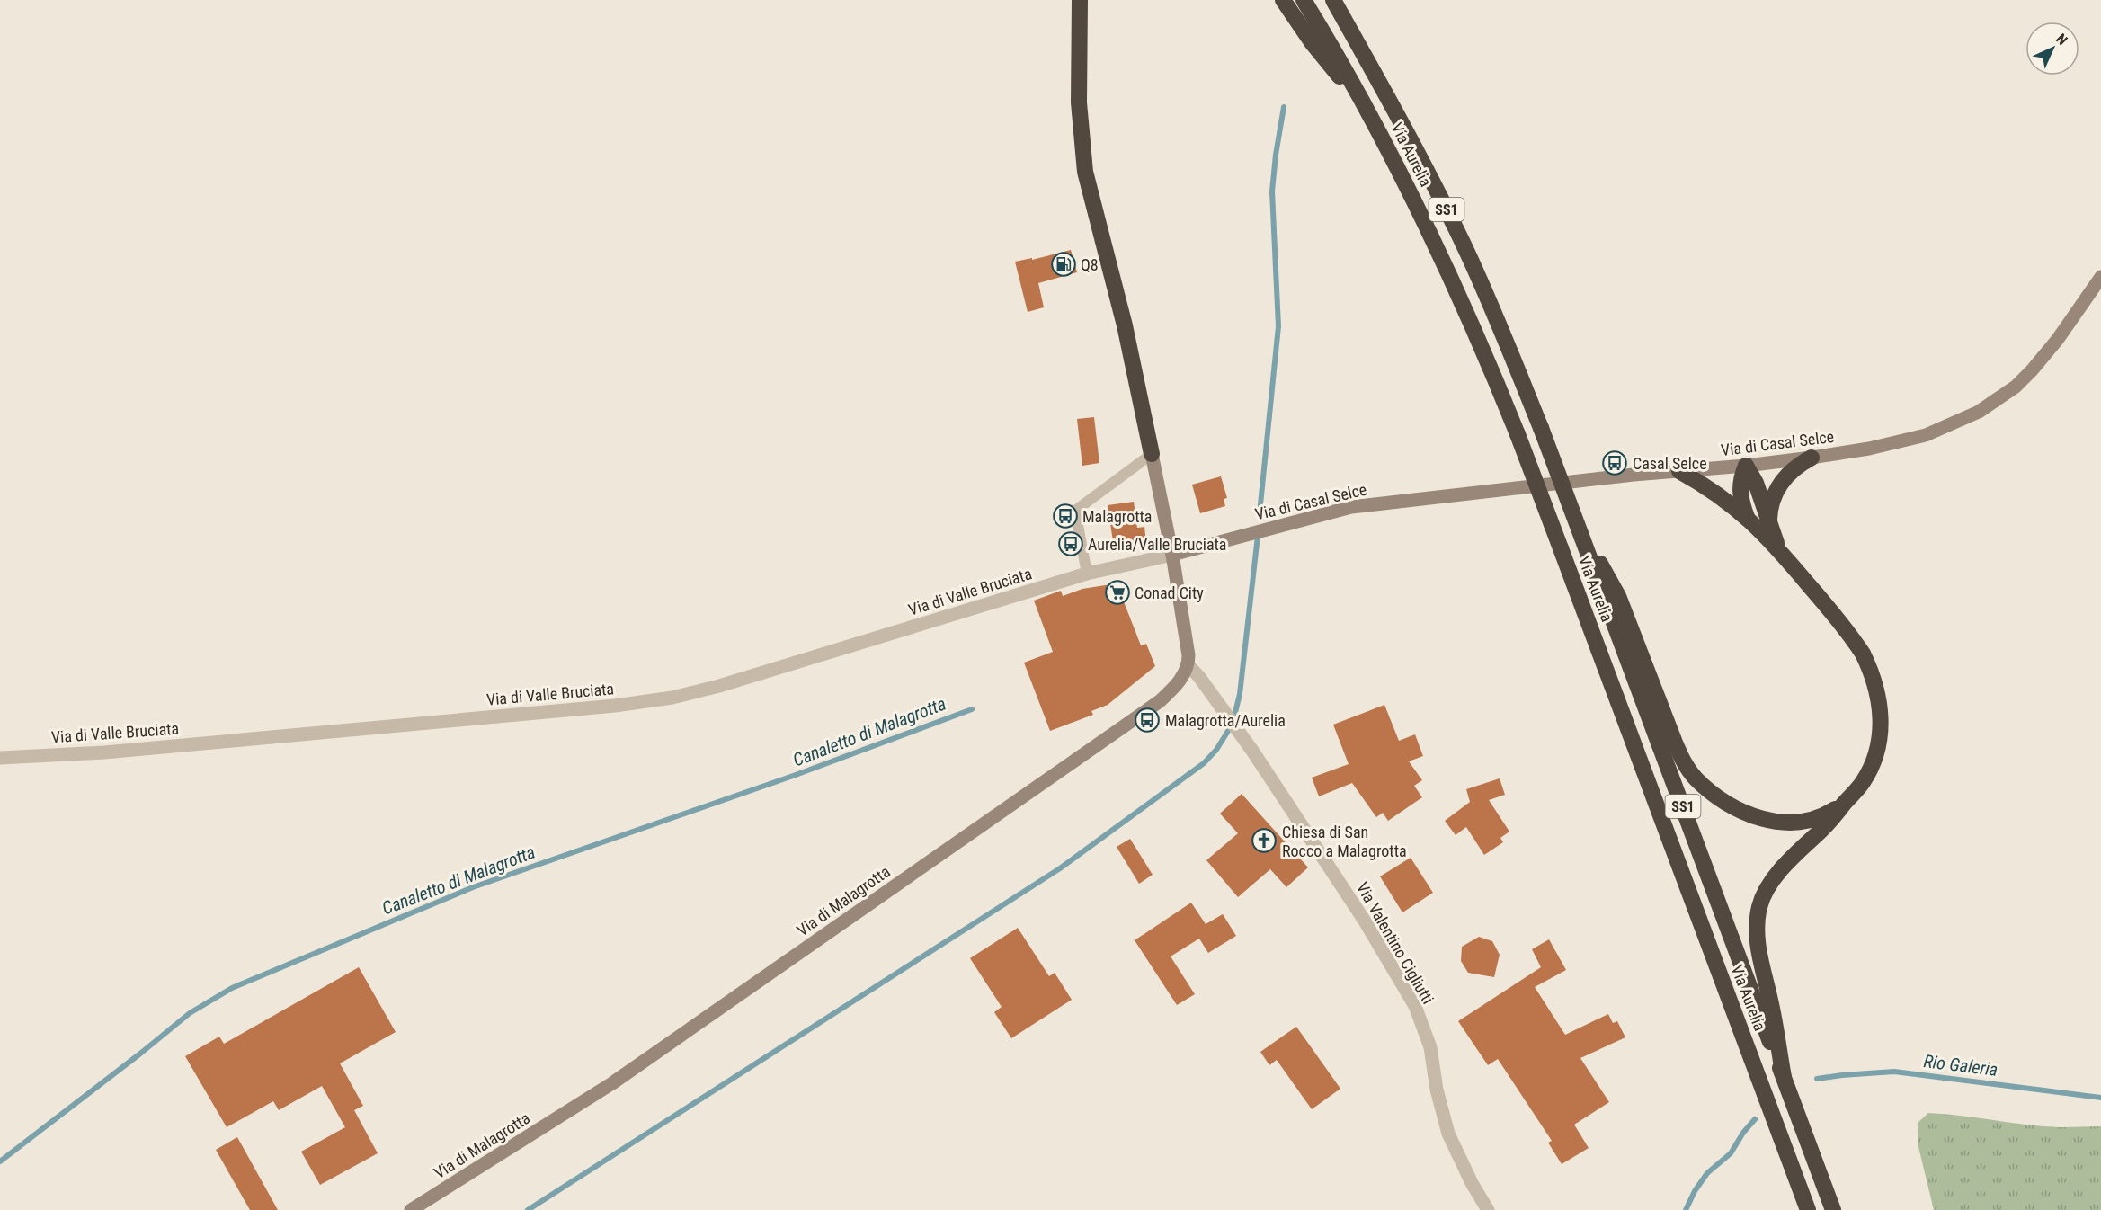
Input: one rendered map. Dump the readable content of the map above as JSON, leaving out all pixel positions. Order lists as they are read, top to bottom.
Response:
{
  "streets": {
    "highway": ["Via Aurelia", "SS1"],
    "main road": ["Via di Casal Selce", "Via di Malagrotta"],
    "street": ["Via di Valle Bruciata", "Via Valentino Cigliutti"]
  },
  "crossings": [
    ["Via di Casal Selce", "Via di Valle Bruciata"],
    ["Via di Malagrotta", "Via Valentino Cigliutti"]
  ],
  "water": ["Canaletto di Malagrotta", "Rio Galeria"],
  "places": {
    "fuel station": ["Q8"],
    "bus stop": [
      "Casal Selce",
      "Malagrotta",
      "Aurelia/Valle Bruciata",
      "Malagrotta/Aurelia"
    ],
    "supermarket": ["Conad City"],
    "church": ["Chiesa di San Rocco a Malagrotta"]
  },
  "north": "top right"
}
